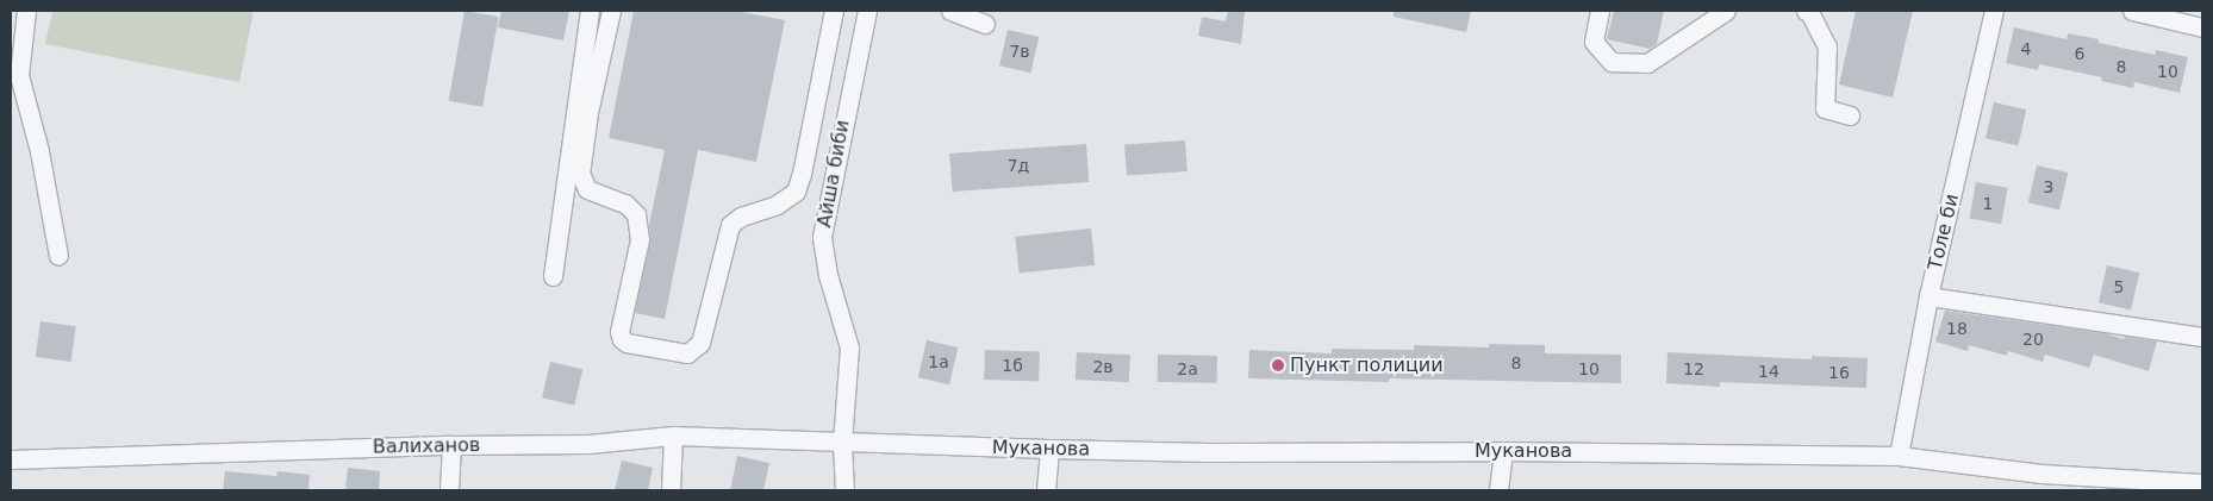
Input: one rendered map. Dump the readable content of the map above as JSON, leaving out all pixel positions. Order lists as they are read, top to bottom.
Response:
{
  "streets": {
    "street": [
      "Айша биби",
      "Толе би",
      "Валиханов",
      "Муканова"
    ]
  },
  "crossings": [
    ["Айша биби", "Валиханов"],
    ["Айша биби", "Муканова"],
    ["Толе би", "Муканова"],
    ["Валиханов", "Муканова"]
  ],
  "places": ["Пункт полиции"],
  "house_numbers": [
    "4",
    "7в",
    "6",
    "8",
    "10",
    "7д",
    "3",
    "1",
    "5",
    "18",
    "20",
    "1а",
    "8",
    "1б",
    "2в",
    "2а",
    "10",
    "12",
    "14",
    "16"
  ]
}
